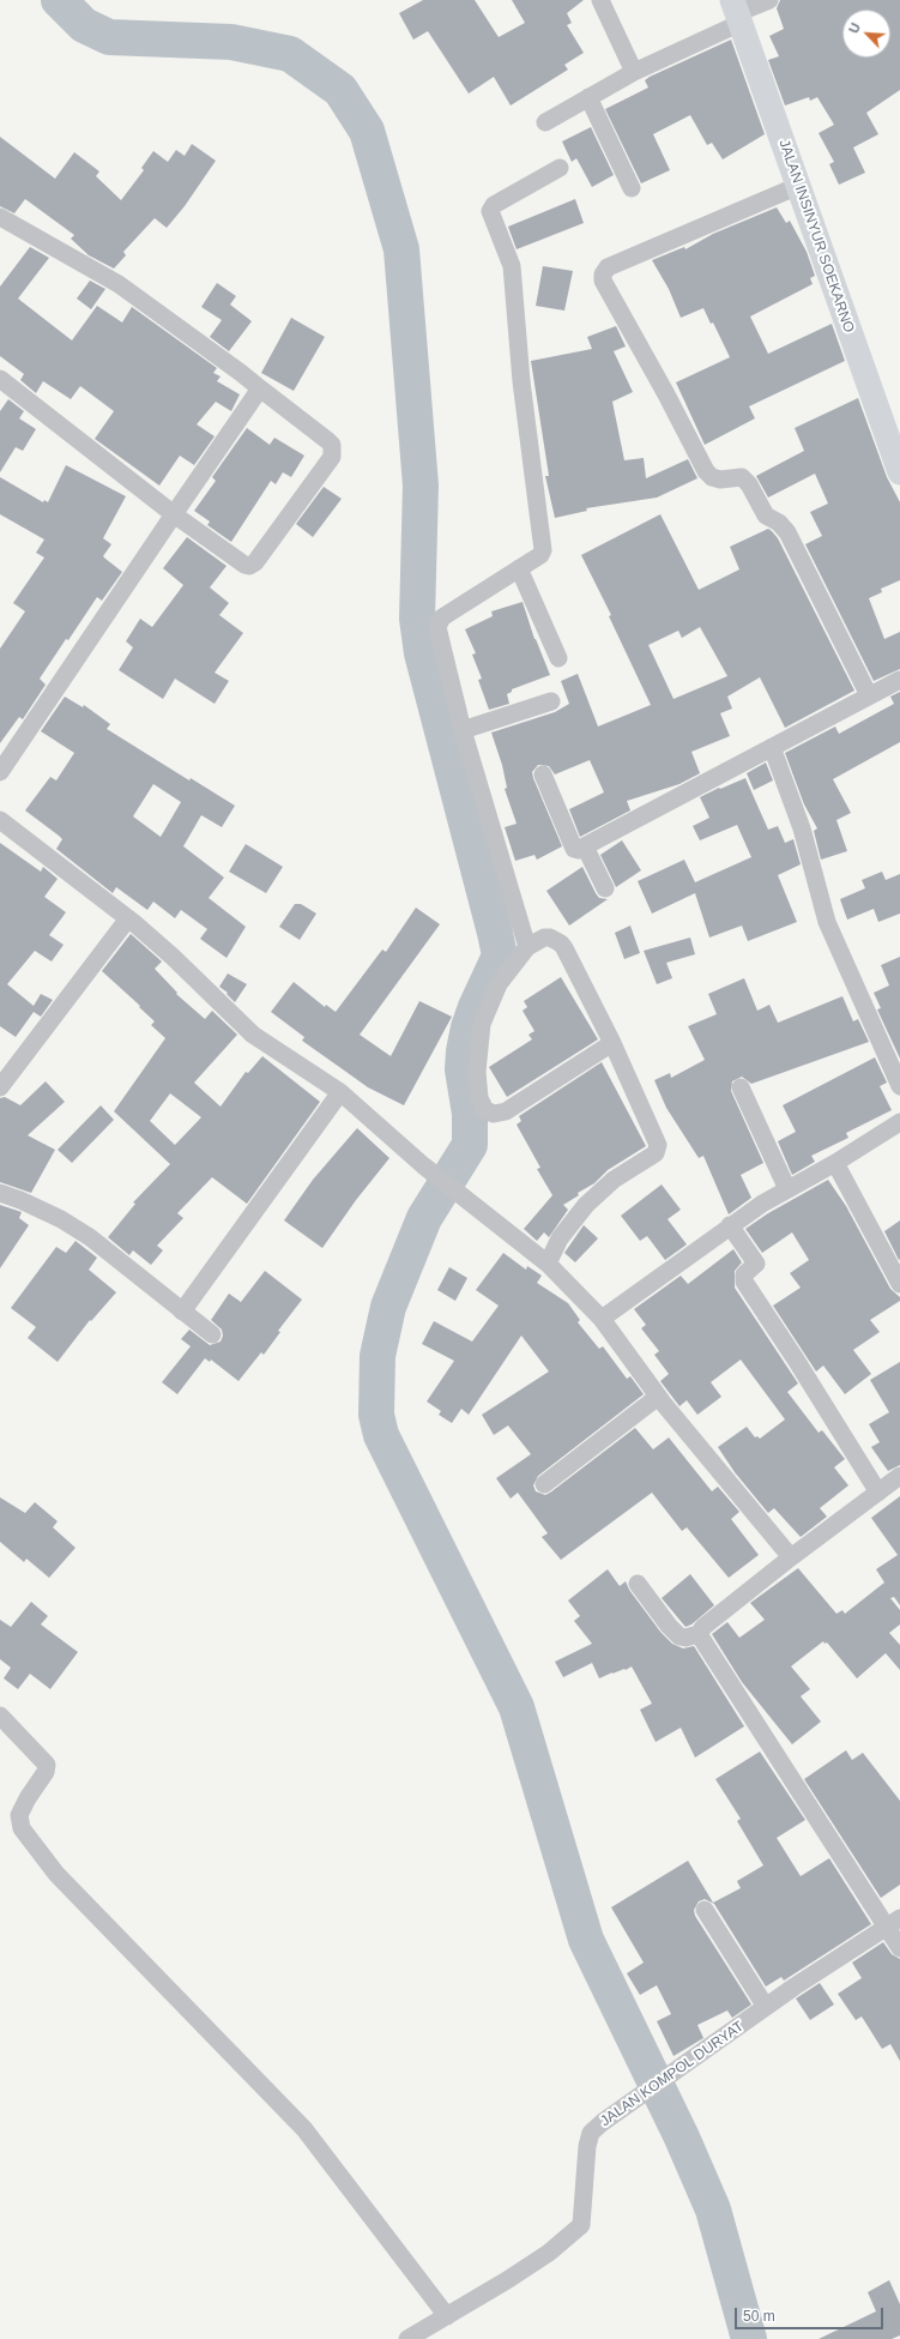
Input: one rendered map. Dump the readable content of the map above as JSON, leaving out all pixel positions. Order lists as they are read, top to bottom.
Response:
{
  "streets": {
    "main road": ["JALAN INSINYUR SOEKARNO"],
    "street": ["JALAN KOMPOL DURYAT"]
  },
  "scale_bar": "50 m",
  "north": "top left"
}
